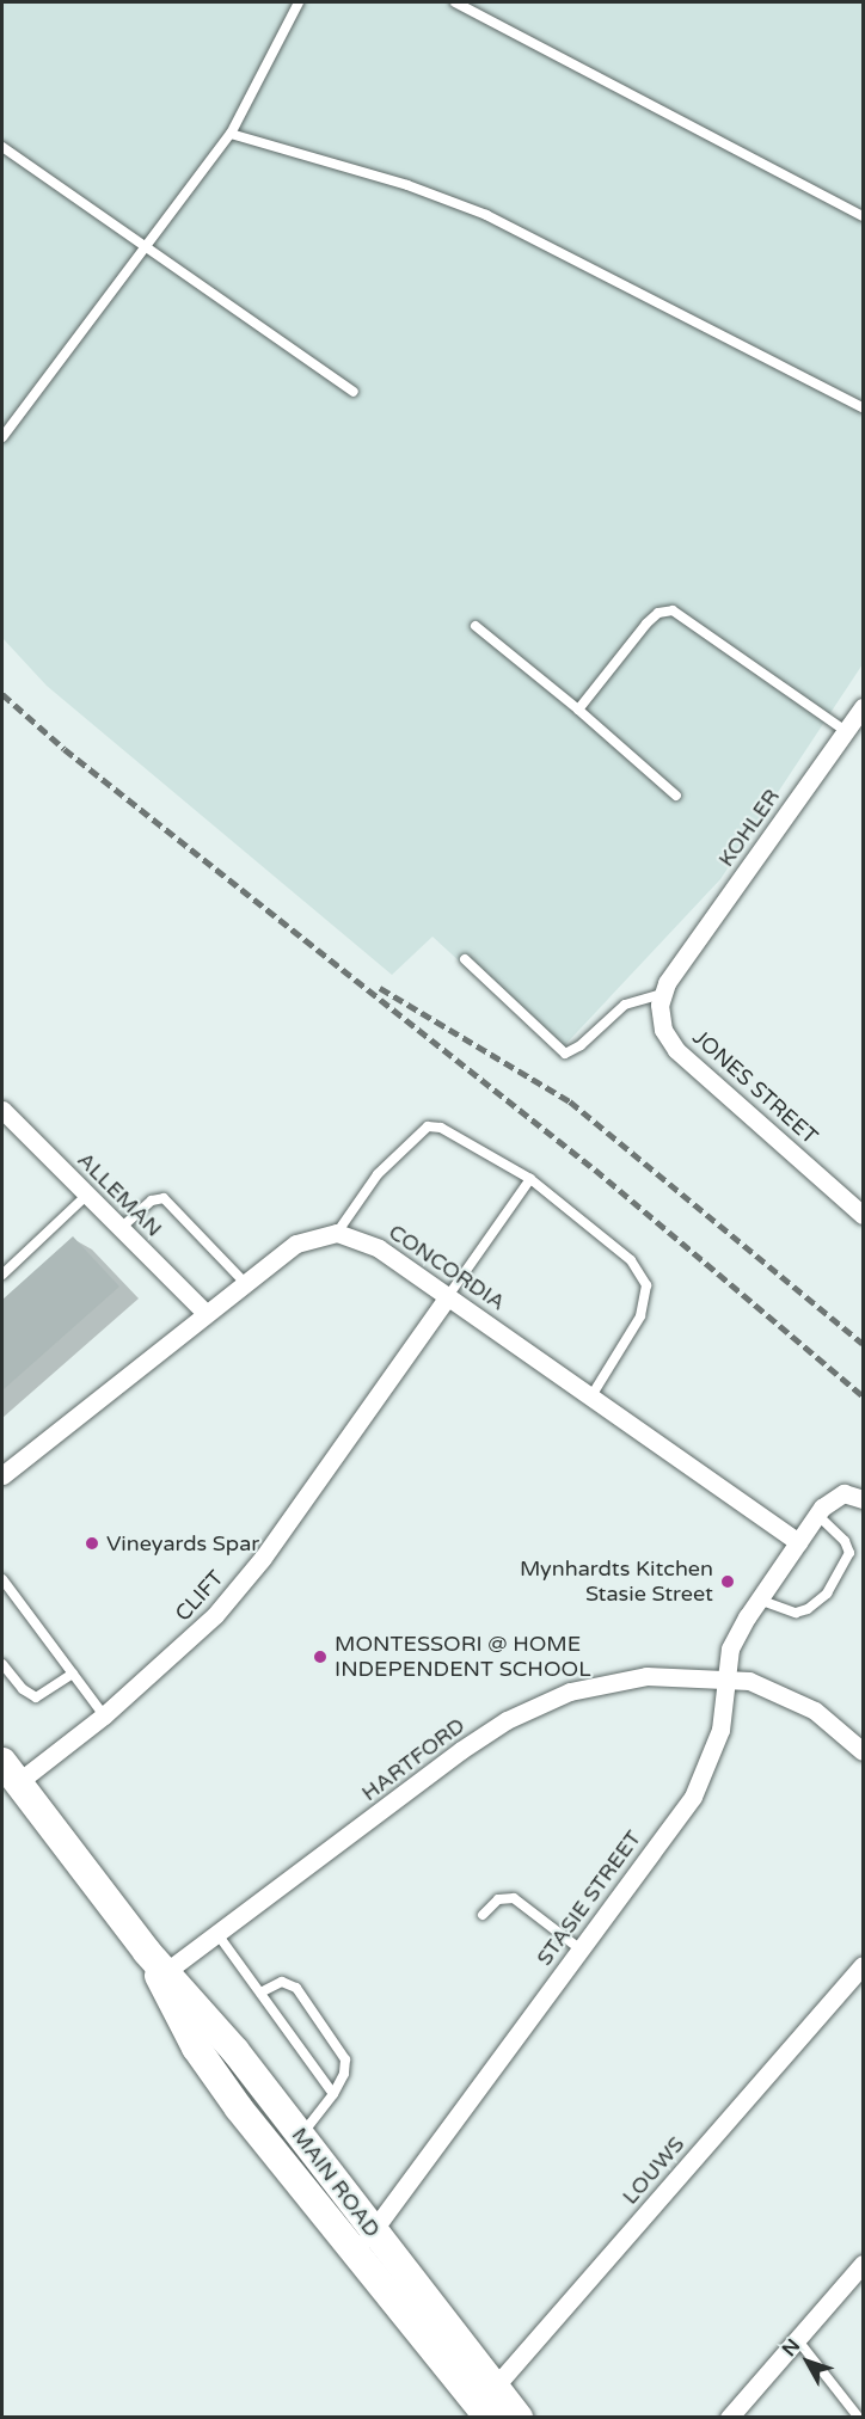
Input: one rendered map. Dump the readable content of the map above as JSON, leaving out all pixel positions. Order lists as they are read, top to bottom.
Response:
{
  "streets": {
    "main road": ["MAIN ROAD"],
    "street": [
      "KOHLER",
      "JONES STREET",
      "ALLEMAN",
      "CONCORDIA",
      "CLIFT",
      "HARTFORD",
      "STASIE STREET",
      "LOUWS"
    ]
  },
  "crossings": [
    ["KOHLER", "JONES STREET"],
    ["CONCORDIA", "CLIFT"],
    ["CONCORDIA", "STASIE STREET"],
    ["CLIFT", "MAIN ROAD"],
    ["HARTFORD", "STASIE STREET"],
    ["HARTFORD", "MAIN ROAD"],
    ["STASIE STREET", "MAIN ROAD"],
    ["LOUWS", "MAIN ROAD"]
  ],
  "places": ["Vineyards Spar", "Mynhardts Kitchen Stasie Street", "MONTESSORI @ HOME INDEPENDENT SCHOOL"],
  "north": "top left"
}
